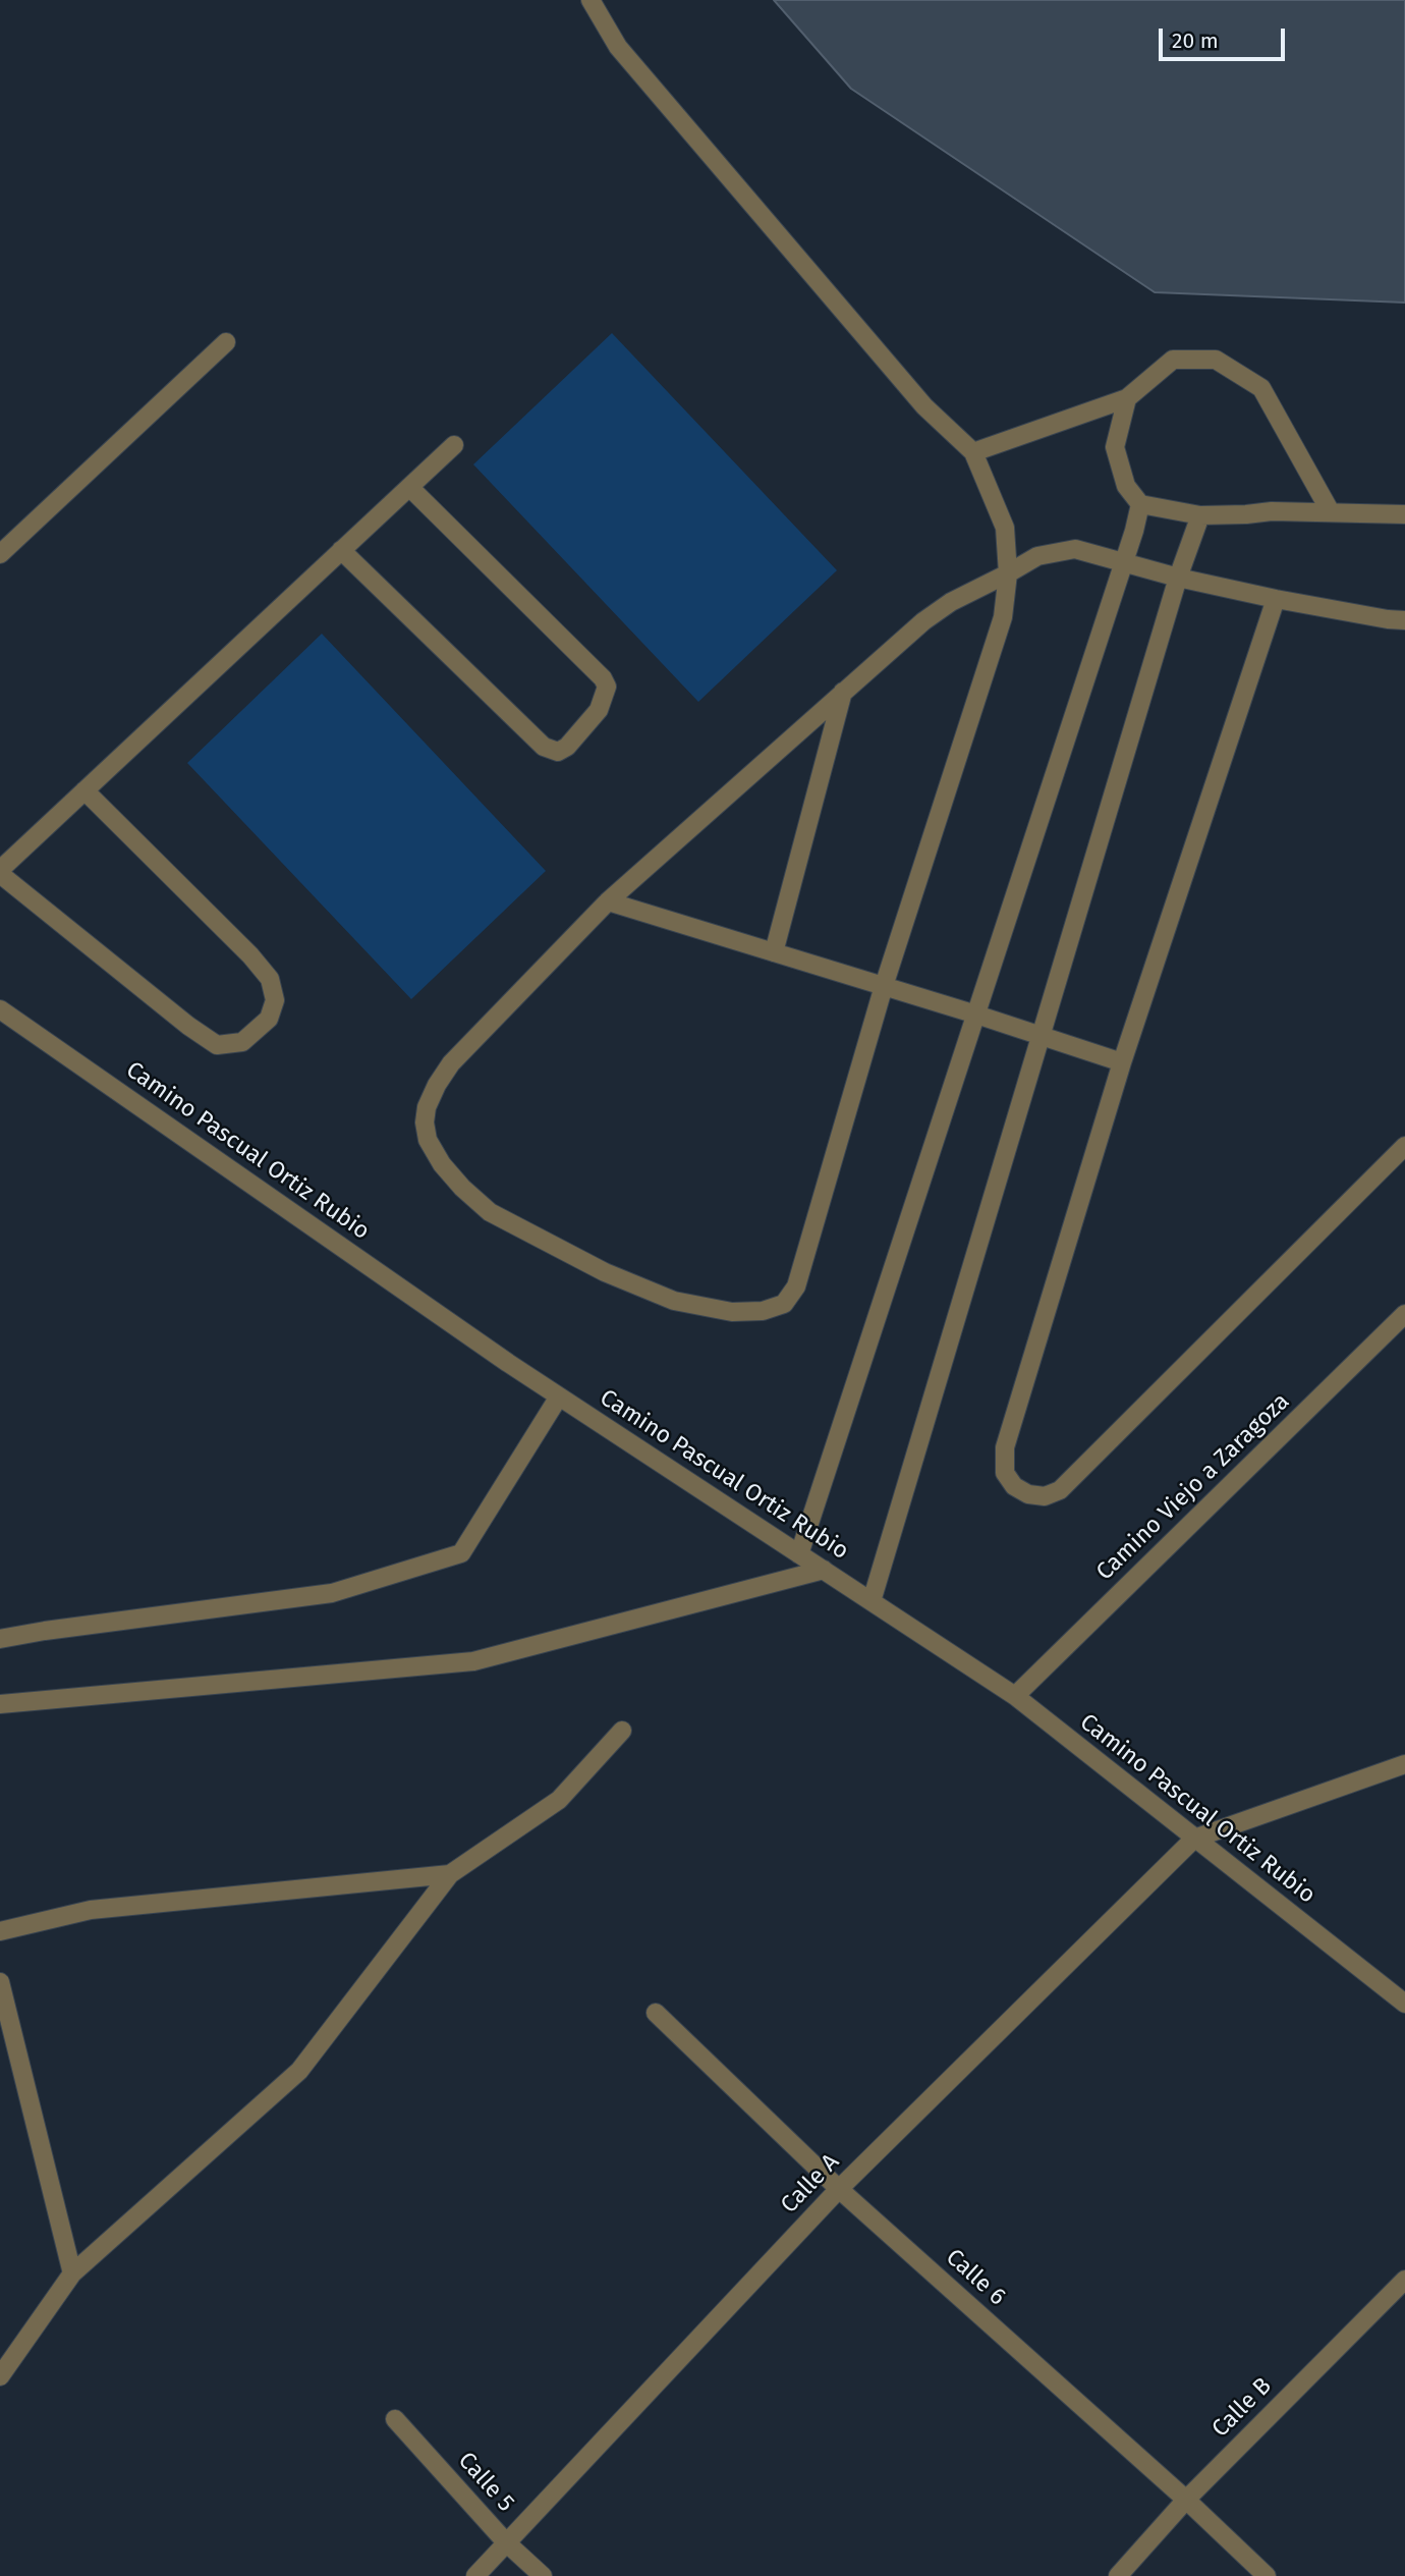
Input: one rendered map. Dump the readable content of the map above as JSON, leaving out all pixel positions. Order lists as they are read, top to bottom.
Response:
{
  "streets": {
    "street": [
      "Camino Pascual Ortiz Rubio",
      "Camino Viejo a Zaragoza",
      "Calle A",
      "Calle 6",
      "Calle B",
      "Calle 5"
    ]
  },
  "crossings": [
    ["Camino Pascual Ortiz Rubio", "Camino Viejo a Zaragoza"],
    ["Camino Pascual Ortiz Rubio", "Calle A"],
    ["Calle A", "Calle 6"],
    ["Calle A", "Calle 5"],
    ["Calle 6", "Calle B"]
  ],
  "scale_bar": "20 m"
}
